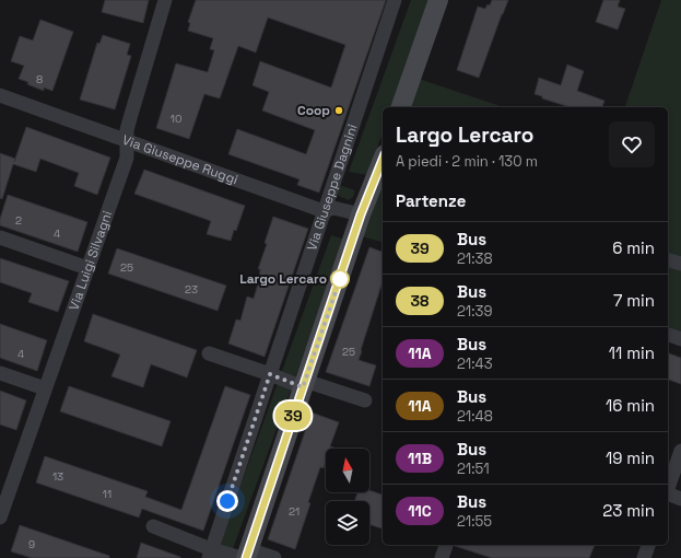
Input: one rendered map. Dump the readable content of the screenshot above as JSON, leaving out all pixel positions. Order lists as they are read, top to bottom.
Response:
{
  "streets": {
    "street": ["Via Giuseppe Ruggi", "Via Giuseppe Dagnini", "Via Luigi Silvagni"]
  },
  "crossings": [
    ["Via Giuseppe Ruggi", "Via Giuseppe Dagnini"],
    ["Via Giuseppe Ruggi", "Via Luigi Silvagni"]
  ],
  "places": ["Coop", "Largo Lercaro"],
  "lines": ["bus line 39"],
  "house_numbers": [
    "8",
    "10",
    "2",
    "4",
    "25",
    "23",
    "25",
    "4",
    "13",
    "11",
    "21",
    "9"
  ],
  "north": "top",
  "page": {
    "on_map": "39",
    "heading": [
      ["Largo Lercaro", "A piedi · 2 min · 130 m"],
      "Partenze"
    ],
    "list": [
      {
        "mark": "39",
        "name": "Bus",
        "note": "21:38",
        "value": "6 min"
      },
      {
        "mark": "38",
        "name": "Bus",
        "note": "21:39",
        "value": "7 min"
      },
      {
        "mark": "11A",
        "name": "Bus",
        "note": "21:43",
        "value": "11 min"
      },
      {
        "mark": "11A",
        "name": "Bus",
        "note": "21:48",
        "value": "16 min"
      },
      {
        "mark": "11B",
        "name": "Bus",
        "note": "21:51",
        "value": "19 min"
      },
      {
        "mark": "11C",
        "name": "Bus",
        "note": "21:55",
        "value": "23 min"
      }
    ]
  }
}
